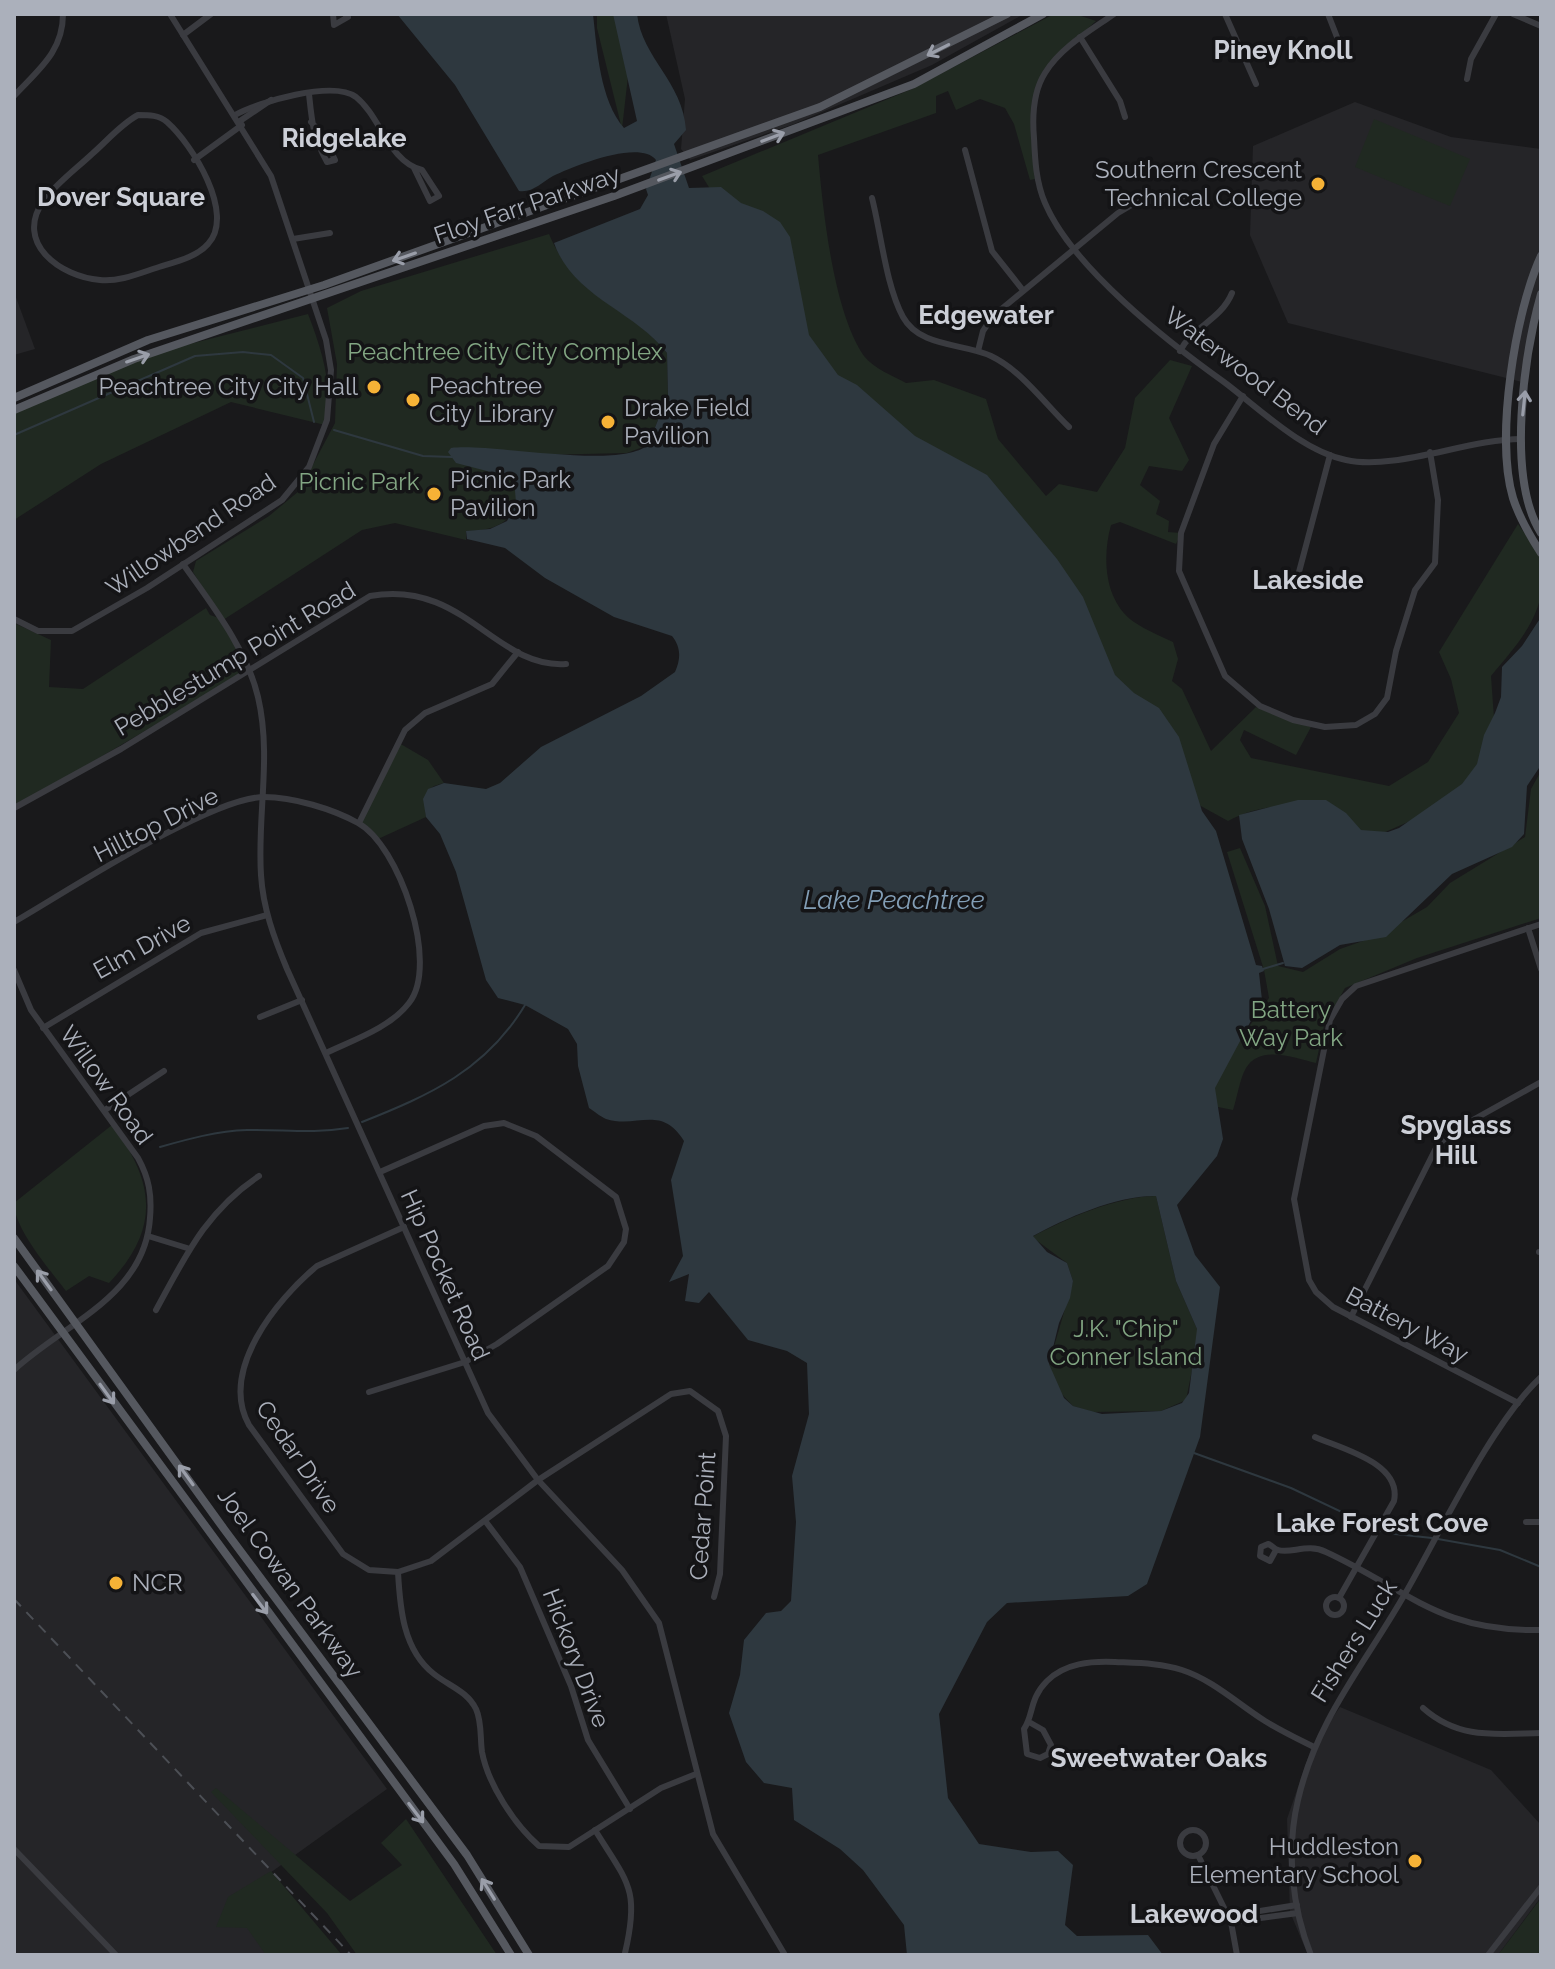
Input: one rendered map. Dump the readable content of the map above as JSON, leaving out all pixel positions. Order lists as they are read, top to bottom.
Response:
{
  "streets": {
    "main road": ["Floy Farr Parkway", "Joel Cowan Parkway"],
    "street": [
      "Waterwood Bend",
      "Willowbend Road",
      "Pebblestump Point Road",
      "Hilltop Drive",
      "Elm Drive",
      "Willow Road",
      "Hip Pocket Road",
      "Battery Way",
      "Cedar Drive",
      "Cedar Point",
      "Fishers Luck",
      "Hickory Drive"
    ]
  },
  "crossings": [
    ["Floy Farr Parkway", "Willowbend Road"],
    ["Willowbend Road", "Hip Pocket Road"],
    ["Pebblestump Point Road", "Hip Pocket Road"],
    ["Hilltop Drive", "Hip Pocket Road"],
    ["Elm Drive", "Willow Road"],
    ["Elm Drive", "Hip Pocket Road"],
    ["Willow Road", "Joel Cowan Parkway"],
    ["Hip Pocket Road", "Cedar Drive"],
    ["Hip Pocket Road", "Cedar Point"],
    ["Battery Way", "Fishers Luck"],
    ["Cedar Drive", "Cedar Point"],
    ["Cedar Drive", "Hickory Drive"]
  ],
  "districts": [
    "Piney Knoll",
    "Ridgelake",
    "Dover Square",
    "Edgewater",
    "Lakeside",
    "Spyglass Hill",
    "Lake Forest Cove",
    "Sweetwater Oaks",
    "Lakewood"
  ],
  "water": ["Lake Peachtree"],
  "parks": [
    "Peachtree City City Complex",
    "Picnic Park",
    "Battery Way Park",
    "J.K. \"Chip\" Conner Island"
  ],
  "places": [
    "Southern Crescent Technical College",
    "Peachtree City City Hall",
    "Peachtree City Library",
    "Drake Field Pavilion",
    "Picnic Park Pavilion",
    "NCR",
    "Huddleston Elementary School"
  ]
}
